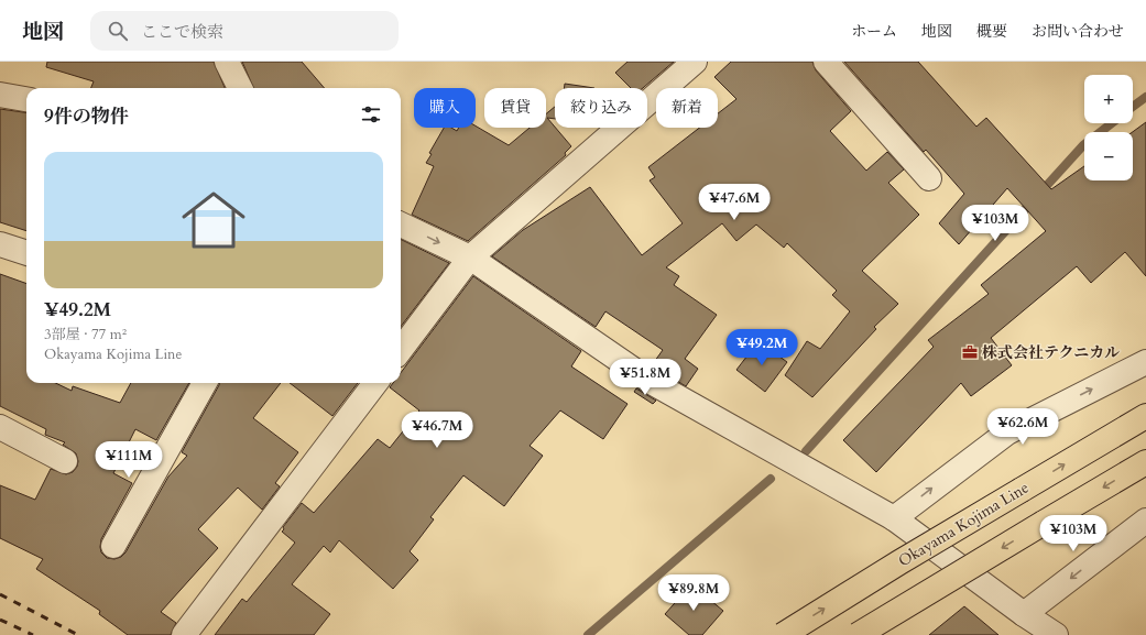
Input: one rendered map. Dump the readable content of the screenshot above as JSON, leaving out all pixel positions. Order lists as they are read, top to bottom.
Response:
{
  "streets": {
    "main road": ["Okayama Kojima Line"]
  },
  "places": {
    "office": ["株式会社テクニカル"]
  },
  "page": {
    "header": "地図",
    "search": "ここで検索",
    "nav": [
      "ホーム",
      "地図",
      "概要",
      "お問い合わせ"
    ],
    "map_buttons": ["+", "−"],
    "chip": [
      "購入",
      "賃貸",
      "絞り込み",
      "新着"
    ],
    "heading": "9件の物件",
    "list": [
      {
        "name": "¥49.2M",
        "note": "3部屋 · 77 m² · Okayama Kojima Line"
      }
    ],
    "price": [
      "¥47.6M",
      "¥103M",
      "¥49.2M",
      "¥51.8M",
      "¥62.6M",
      "¥46.7M",
      "¥111M",
      "¥103M",
      "¥89.8M"
    ]
  }
}
